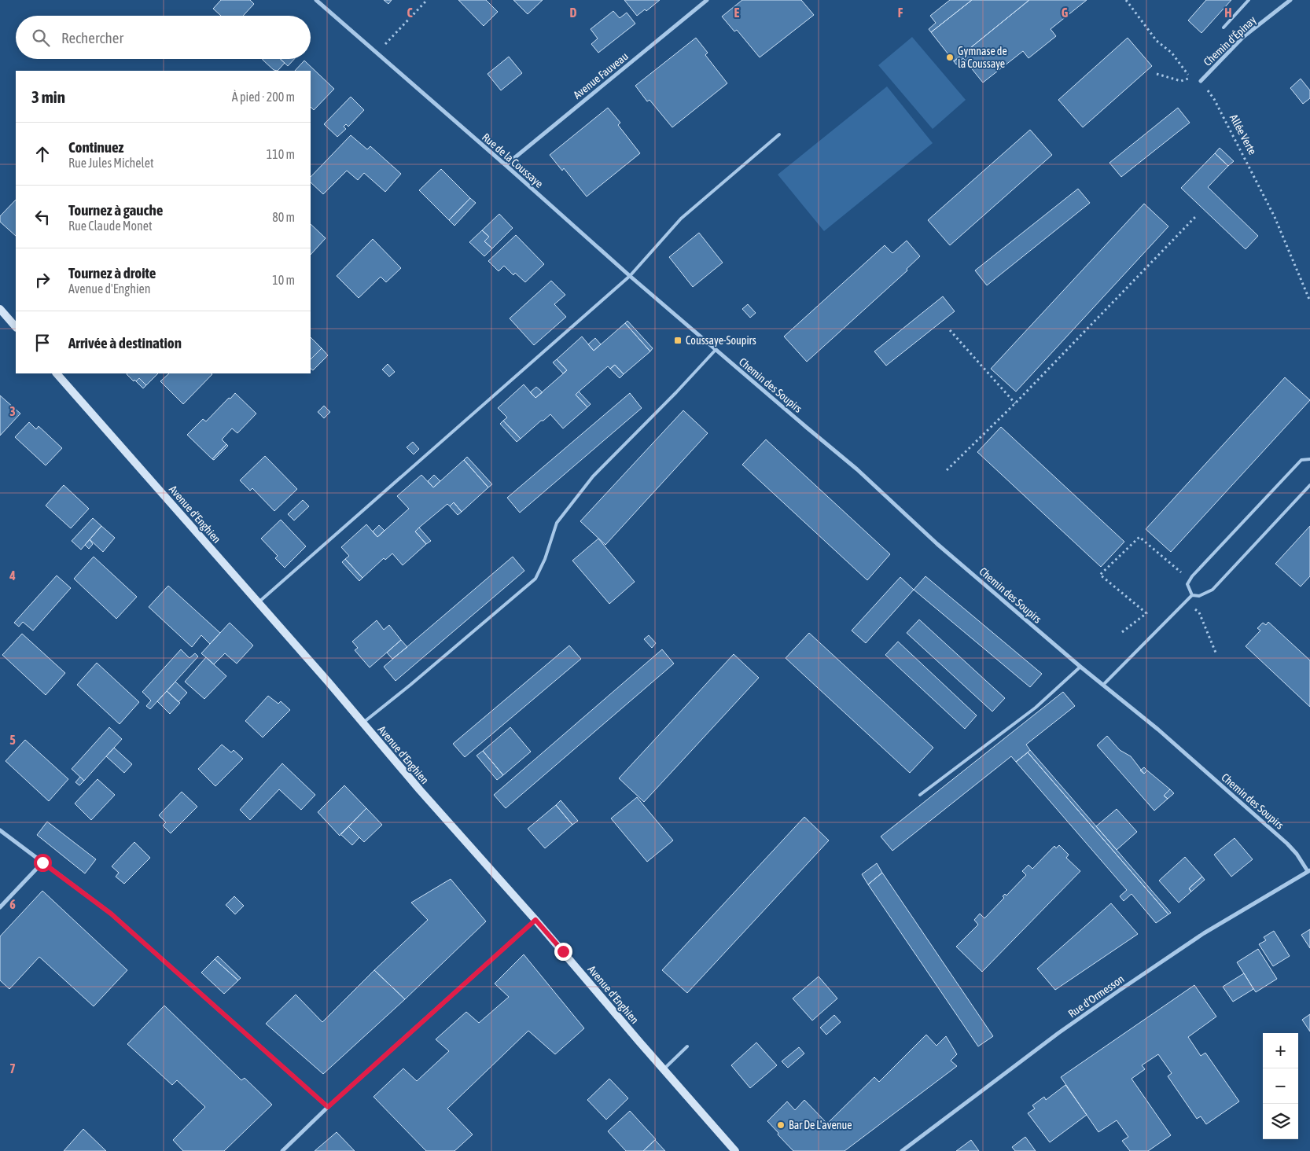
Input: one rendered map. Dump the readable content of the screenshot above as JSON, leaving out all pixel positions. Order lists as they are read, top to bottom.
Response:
{
  "streets": {
    "main road": ["Avenue d'Enghien"],
    "street": [
      "Chemin d'Épinay",
      "Avenue Fauveau",
      "Rue de la Coussaye",
      "Chemin des Soupirs",
      "Rue d'Ormesson"
    ],
    "path": ["Allée Verte"]
  },
  "crossings": [
    ["Chemin d'Épinay", "Allée Verte"],
    ["Avenue Fauveau", "Rue de la Coussaye"],
    ["Rue de la Coussaye", "Chemin des Soupirs"],
    ["Chemin des Soupirs", "Rue d'Ormesson"]
  ],
  "places": {
    "other": ["Gymnase de la Coussaye", "Bar De L'avenue"],
    "transit": ["Coussaye-Soupirs"]
  },
  "page": {
    "search": "Rechercher",
    "heading": ["3 min", "À pied · 200 m"],
    "list": [
      ["Continuez", "Rue Jules Michelet", "110 m"],
      ["Tournez à gauche", "Rue Claude Monet", "80 m"],
      ["Tournez à droite", "Avenue d'Enghien", "10 m"],
      "Arrivée à destination"
    ],
    "map_buttons": ["+", "−"]
  },
  "grid": {
    "columns": [
      "C",
      "D",
      "E",
      "F",
      "G",
      "H"
    ],
    "rows": [
      "3",
      "4",
      "5",
      "6",
      "7"
    ]
  }
}
